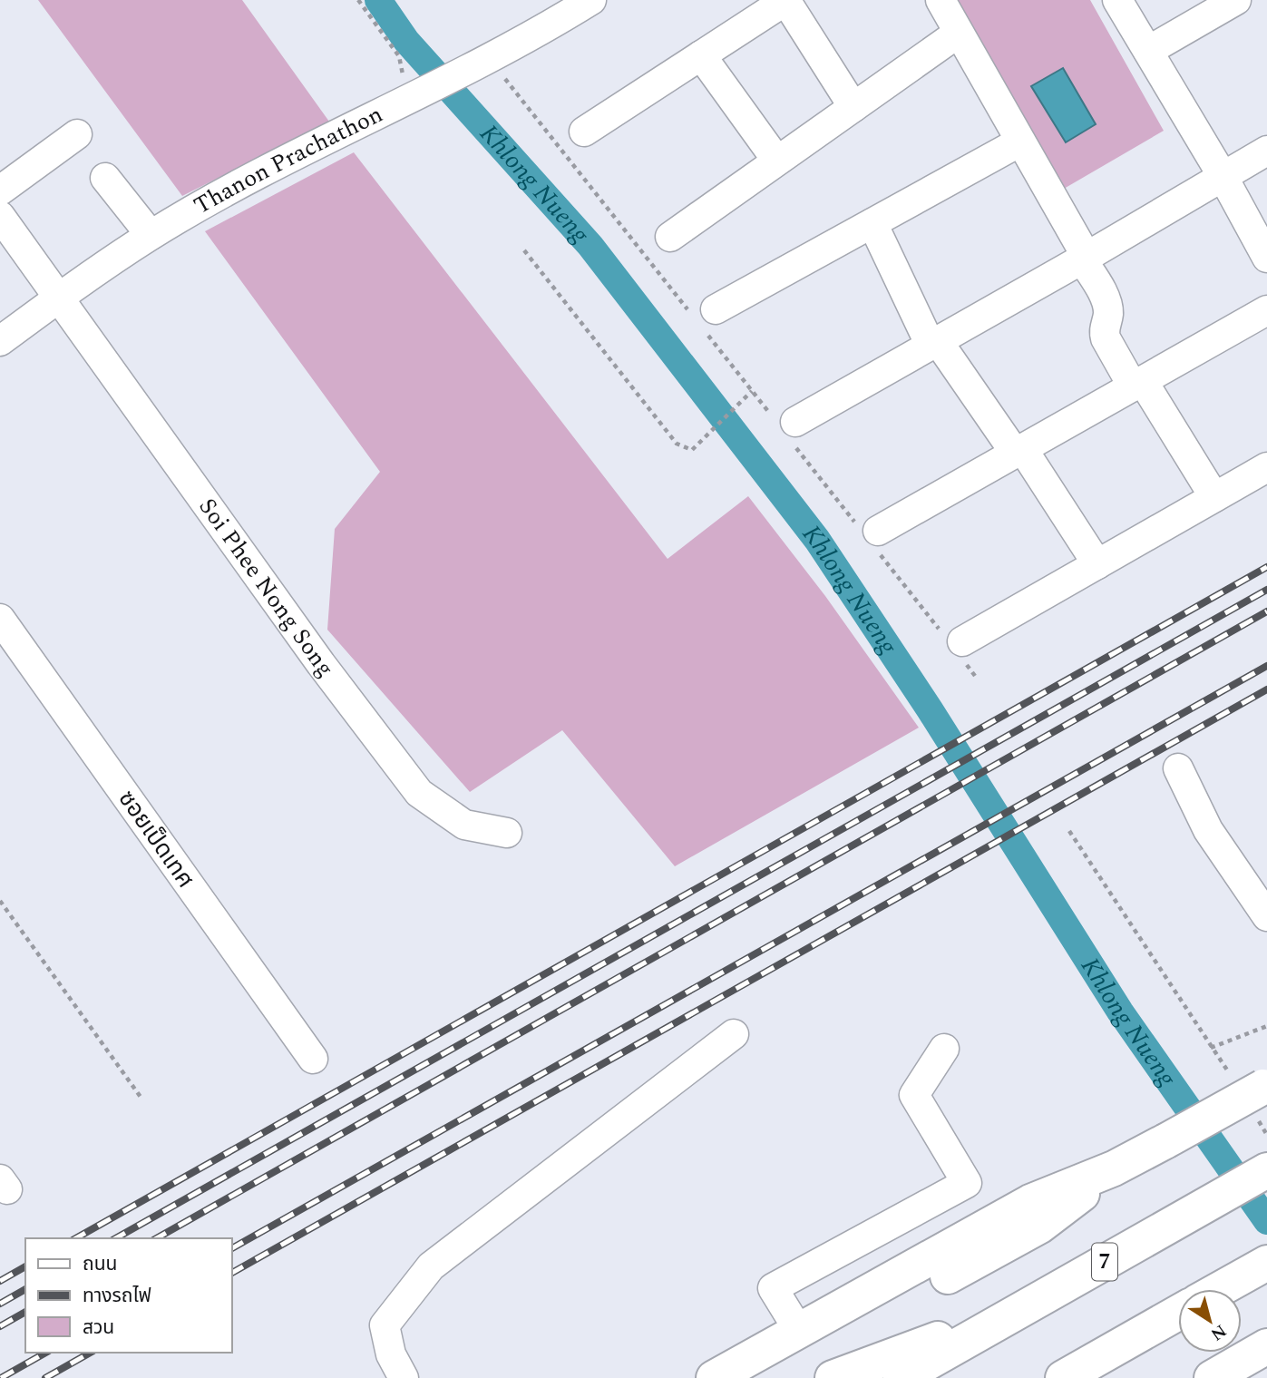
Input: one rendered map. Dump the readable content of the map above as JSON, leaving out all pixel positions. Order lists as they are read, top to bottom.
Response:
{
  "streets": {
    "main road": ["7"],
    "street": ["Thanon Prachathon", "Soi Phee Nong Song", "ซอยเป็ดเทศ"]
  },
  "crossings": [
    ["Thanon Prachathon", "Soi Phee Nong Song"]
  ],
  "water": ["Khlong Nueng"],
  "legend": ["ถนน", "ทางรถไฟ", "สวน"],
  "north": "bottom right"
}
